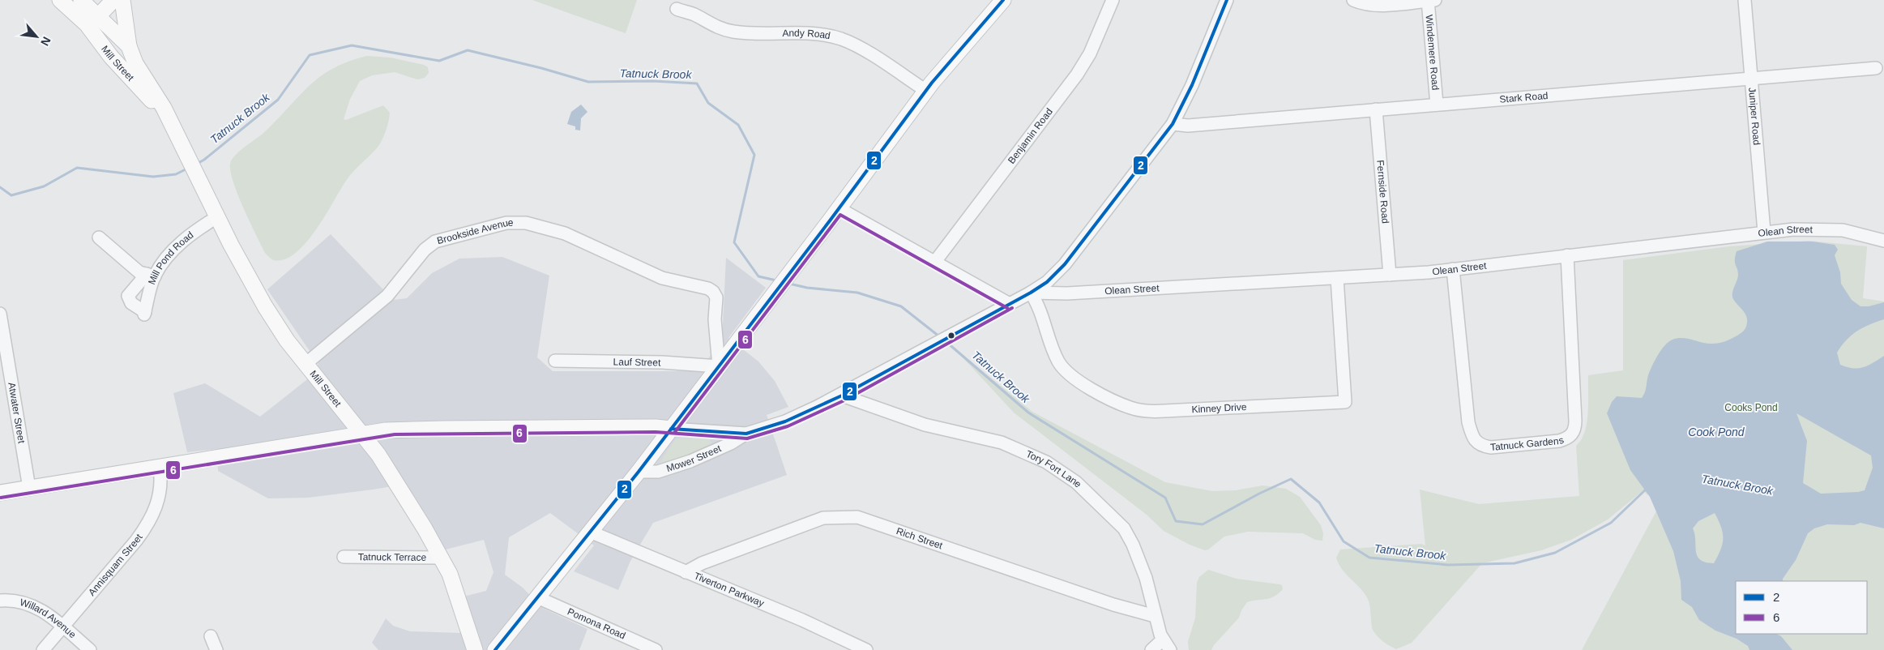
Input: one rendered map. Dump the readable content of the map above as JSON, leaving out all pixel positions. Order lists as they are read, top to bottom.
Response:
{
  "streets": {
    "main road": ["Mill Street"],
    "street": [
      "Andy Road",
      "Windemere Road",
      "Stark Road",
      "Juniper Road",
      "Benjamin Road",
      "Fernside Road",
      "Olean Street",
      "Brookside Avenue",
      "Mill Pond Road",
      "Lauf Street",
      "Kinney Drive",
      "Atwater Street",
      "Tatnuck Gardens",
      "Mower Street",
      "Tory Fort Lane",
      "Rich Street",
      "Tatnuck Terrace",
      "Annisquam Street",
      "Tiverton Parkway",
      "Willard Avenue",
      "Pomona Road"
    ]
  },
  "crossings": [
    ["Windemere Road", "Stark Road"],
    ["Mill Street", "Brookside Avenue"],
    ["Mill Street", "Mill Pond Road"],
    ["Mill Street", "Tatnuck Terrace"],
    ["Stark Road", "Juniper Road"],
    ["Stark Road", "Fernside Road"],
    ["Stark Road", "Mower Street"],
    ["Juniper Road", "Olean Street"],
    ["Fernside Road", "Olean Street"],
    ["Olean Street", "Kinney Drive"],
    ["Olean Street", "Tatnuck Gardens"],
    ["Olean Street", "Mower Street"],
    ["Brookside Avenue", "Lauf Street"],
    ["Kinney Drive", "Mower Street"],
    ["Mower Street", "Tory Fort Lane"],
    ["Tory Fort Lane", "Rich Street"],
    ["Rich Street", "Tiverton Parkway"],
    ["Annisquam Street", "Willard Avenue"]
  ],
  "water": ["Tatnuck Brook", "Cook Pond"],
  "parks": ["Cooks Pond"],
  "lines": ["transit line 2", "transit line 6"],
  "legend": ["2", "6"],
  "north": "bottom right"
}
